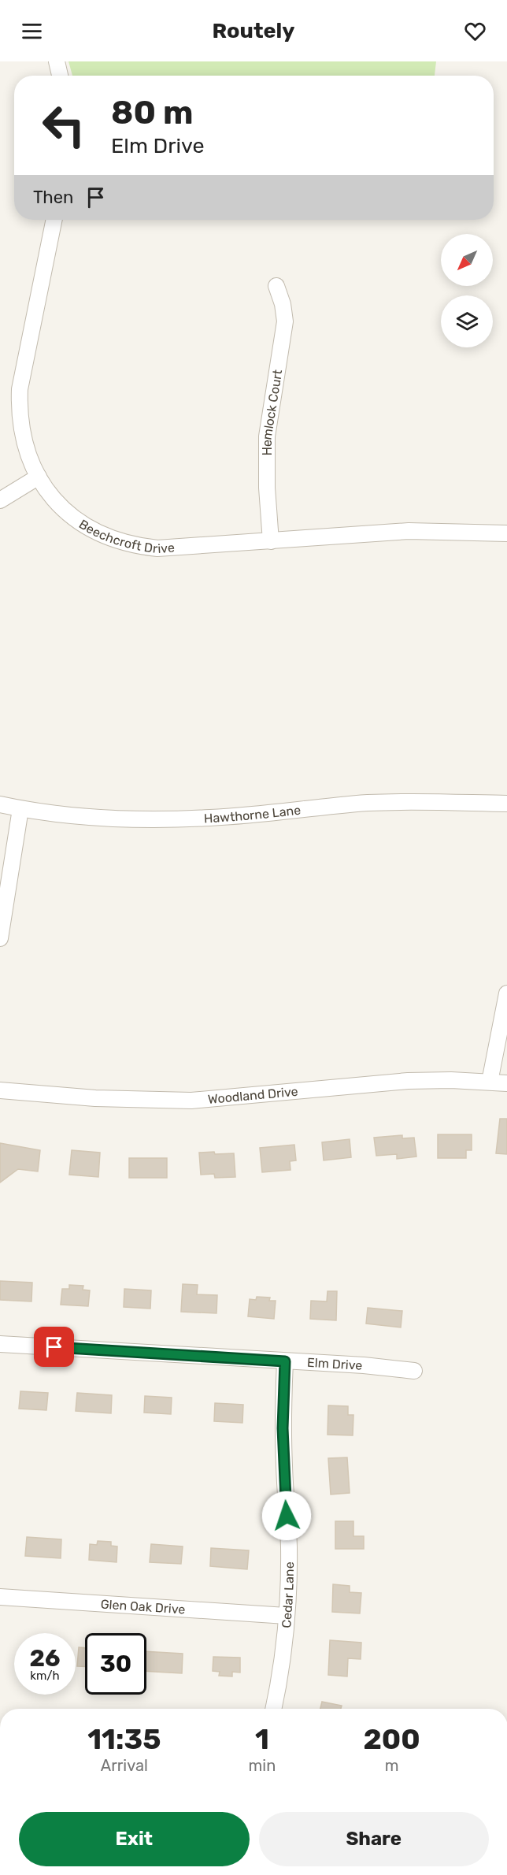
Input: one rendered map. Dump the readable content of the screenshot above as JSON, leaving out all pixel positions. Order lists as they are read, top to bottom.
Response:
{
  "streets": {
    "street": [
      "Hemlock Court",
      "Beechcroft Drive",
      "Hawthorne Lane",
      "Woodland Drive",
      "Elm Drive",
      "Cedar Lane",
      "Glen Oak Drive"
    ]
  },
  "crossings": [
    ["Hemlock Court", "Beechcroft Drive"],
    ["Elm Drive", "Cedar Lane"],
    ["Cedar Lane", "Glen Oak Drive"]
  ],
  "north": "bottom left",
  "page": {
    "header": "Routely",
    "turn": ["80 m", "Elm Drive"],
    "then": "Then",
    "speed": "26 km/h",
    "limit": "30",
    "eta": [
      "11:35",
      "Arrival",
      "1",
      "min",
      "200",
      "m"
    ],
    "buttons": ["Exit", "Share"]
  }
}
